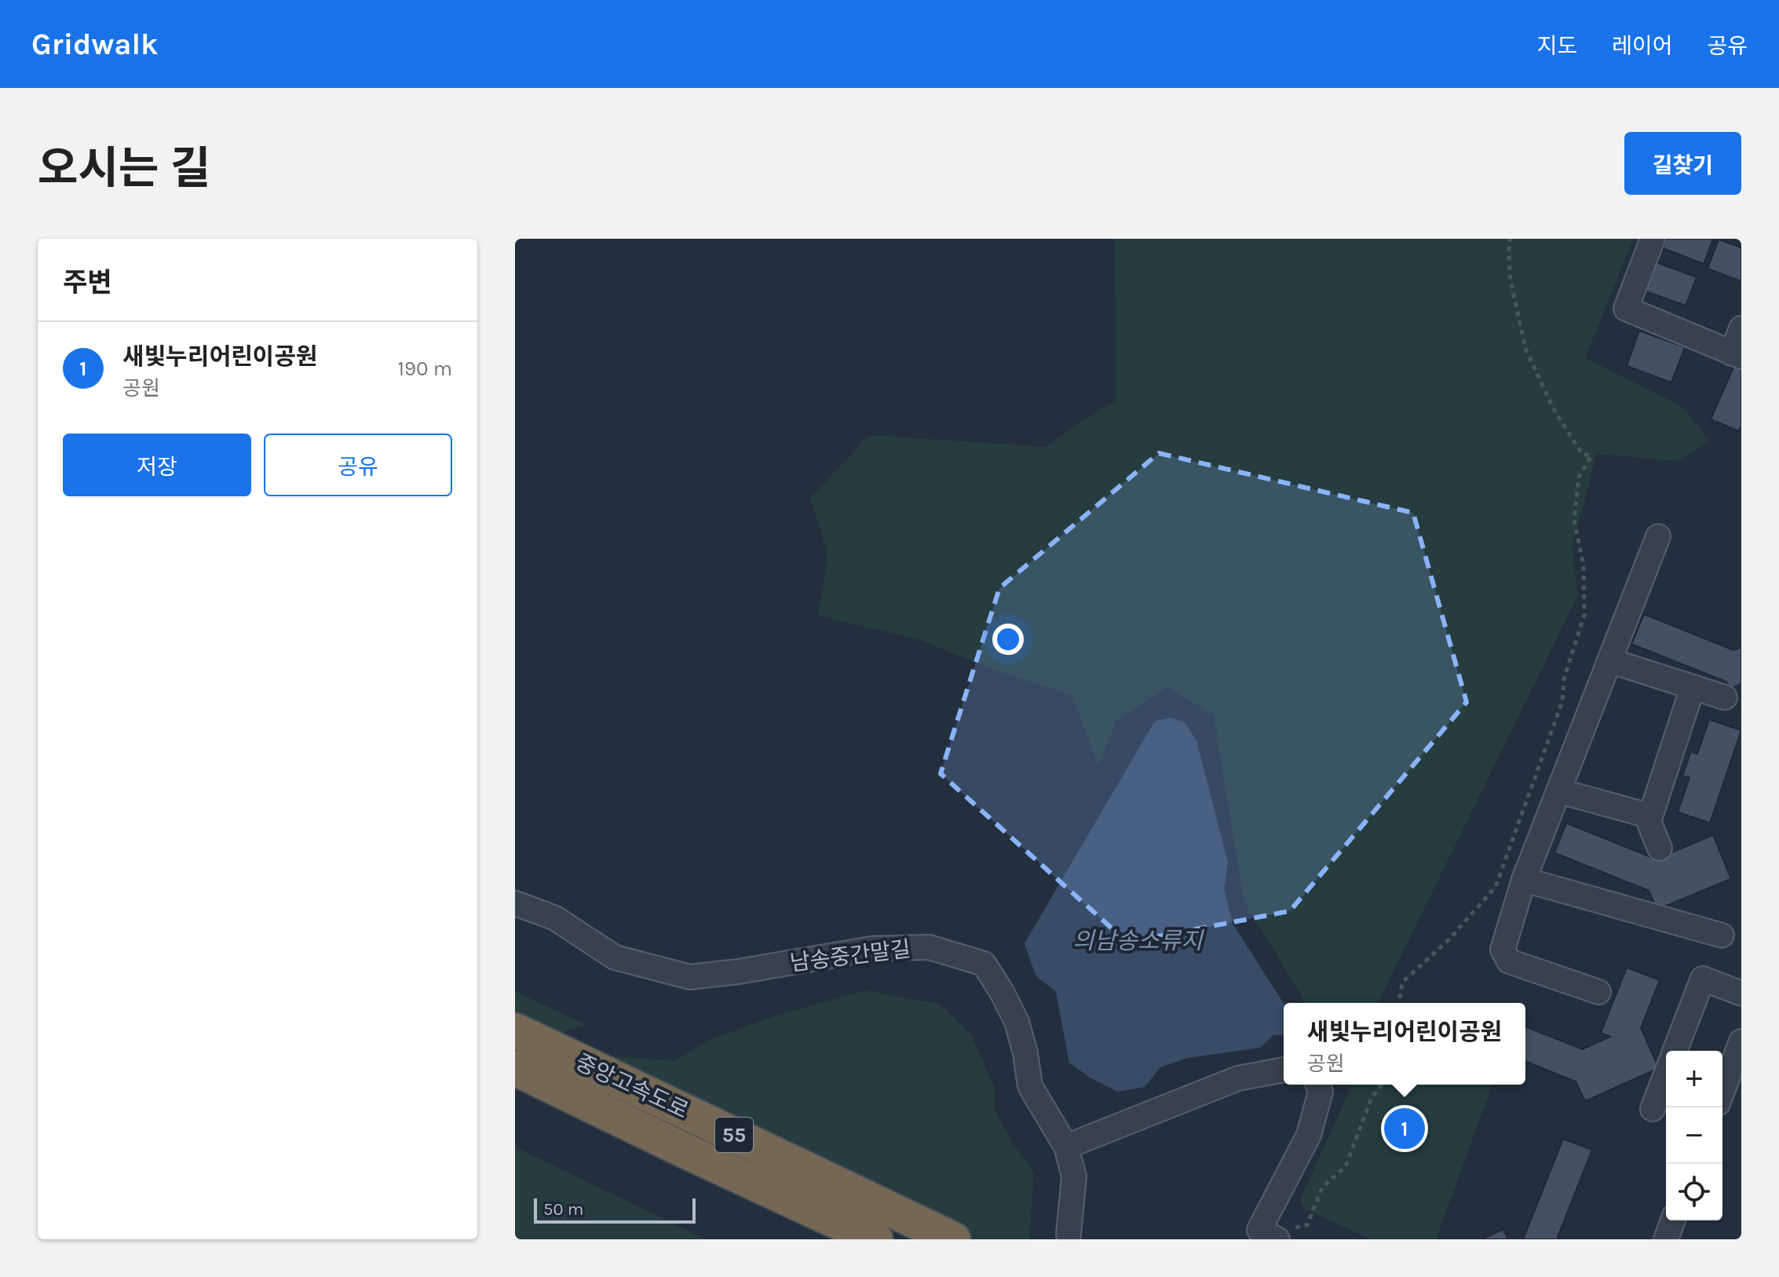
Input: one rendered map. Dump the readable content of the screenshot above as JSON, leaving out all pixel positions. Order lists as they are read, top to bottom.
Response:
{
  "streets": {
    "highway": ["중앙고속도로", "55"],
    "street": ["남송중간말길"]
  },
  "water": ["의남송소류지"],
  "scale_bar": "50 m",
  "page": {
    "header": "Gridwalk",
    "nav": ["지도", "레이어", "공유"],
    "title": "오시는 길",
    "buttons": [
      "길찾기",
      ["저장", "공유"]
    ],
    "heading": "주변",
    "list": [
      {
        "mark": "1",
        "name": "새빛누리어린이공원",
        "note": "공원",
        "value": "190 m"
      }
    ],
    "popup": ["새빛누리어린이공원", "공원"],
    "map_buttons": ["+", "−"],
    "pins": "1",
    "scale": "50 m"
  }
}
